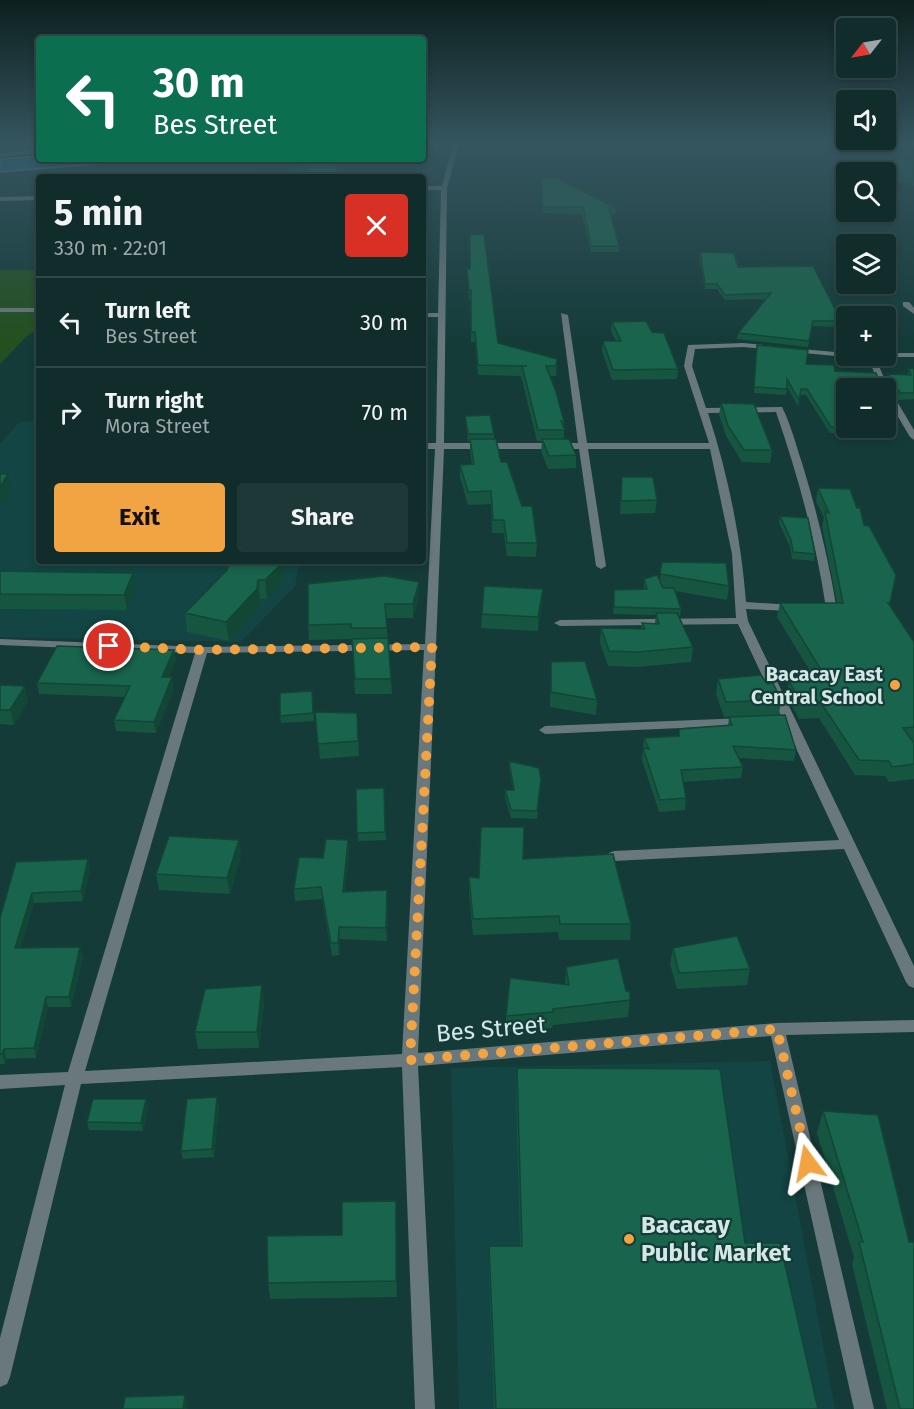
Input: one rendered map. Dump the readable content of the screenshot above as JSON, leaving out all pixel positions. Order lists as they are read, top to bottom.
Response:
{
  "streets": {
    "street": ["Bes Street"]
  },
  "places": ["Bacacay East Central School", "Bacacay Public Market"],
  "north": "bottom left",
  "page": {
    "map_buttons": ["+", "−"],
    "turn": ["30 m", "Bes Street"],
    "heading": ["5 min", "330 m · 22:01"],
    "list": [
      {
        "name": "Turn left",
        "note": "Bes Street",
        "value": "30 m"
      },
      {
        "name": "Turn right",
        "note": "Mora Street",
        "value": "70 m"
      }
    ],
    "buttons": ["Exit", "Share"]
  }
}
